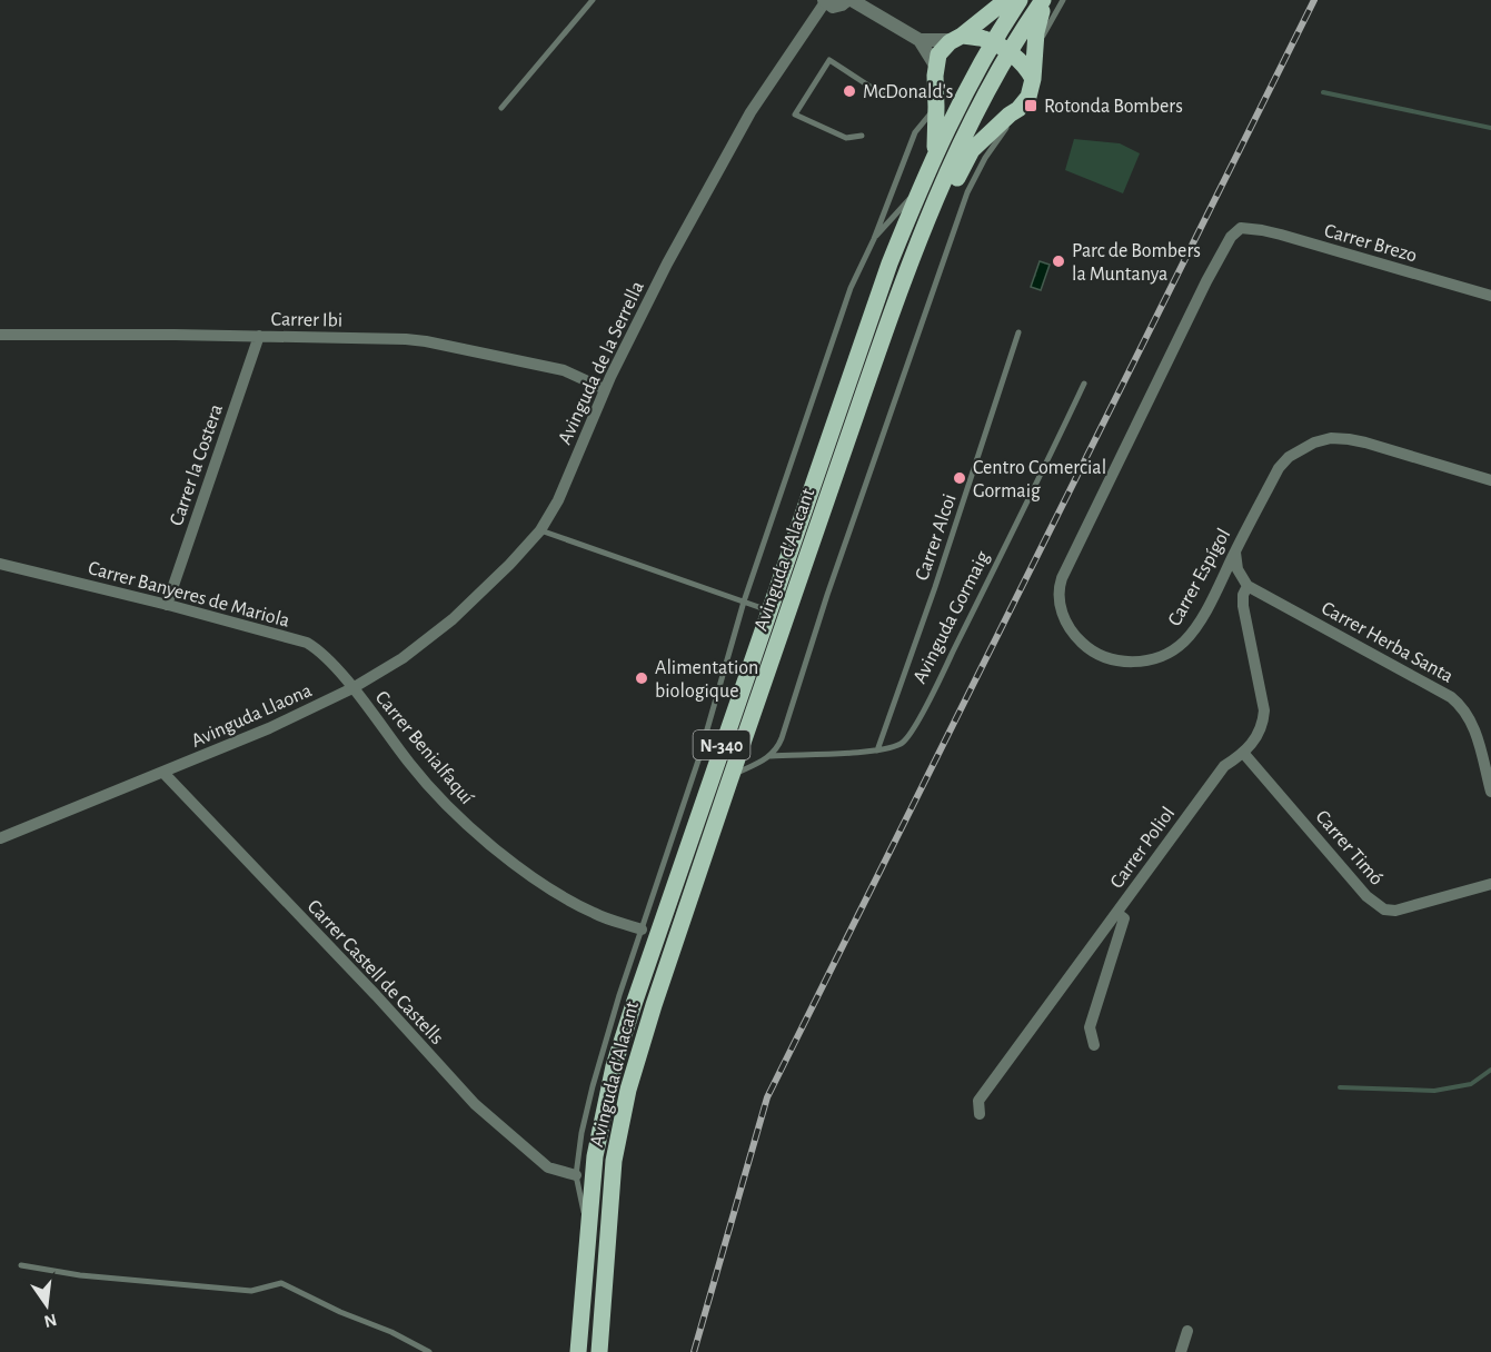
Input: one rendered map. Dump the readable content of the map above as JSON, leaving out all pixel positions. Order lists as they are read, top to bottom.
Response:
{
  "streets": {
    "main road": ["Avinguda d'Alacant", "N-340"],
    "street": [
      "Carrer Brezo",
      "Carrer Ibi",
      "Avinguda de la Serrella",
      "Carrer la Costera",
      "Carrer Espígol",
      "Carrer Banyeres de Mariola",
      "Carrer Herba Santa",
      "Avinguda Llaona",
      "Carrer Benialfaquí",
      "Carrer Poliol",
      "Carrer Timó",
      "Carrer Castell de Castells"
    ],
    "lane": ["Carrer Alcoi", "Avinguda Gormaig"]
  },
  "crossings": [
    ["Carrer Brezo", "Carrer Espígol"],
    ["Carrer Ibi", "Avinguda de la Serrella"],
    ["Carrer Ibi", "Carrer la Costera"],
    ["Avinguda de la Serrella", "Carrer Banyeres de Mariola"],
    ["Avinguda de la Serrella", "Avinguda Llaona"],
    ["Avinguda de la Serrella", "Carrer Benialfaquí"],
    ["Carrer la Costera", "Carrer Banyeres de Mariola"],
    ["Carrer Alcoi", "Avinguda Gormaig"],
    ["Carrer Banyeres de Mariola", "Avinguda Llaona"],
    ["Carrer Banyeres de Mariola", "Carrer Benialfaquí"],
    ["Carrer Herba Santa", "Carrer Poliol"],
    ["Avinguda Llaona", "Carrer Benialfaquí"],
    ["Avinguda Llaona", "Carrer Castell de Castells"],
    ["Carrer Poliol", "Carrer Timó"]
  ],
  "places": {
    "other": [
      "McDonald's",
      "Parc de Bombers la Muntanya",
      "Centro Comercial Gormaig",
      "Alimentation biologique"
    ],
    "transit": ["Rotonda Bombers"]
  },
  "north": "bottom"
}
